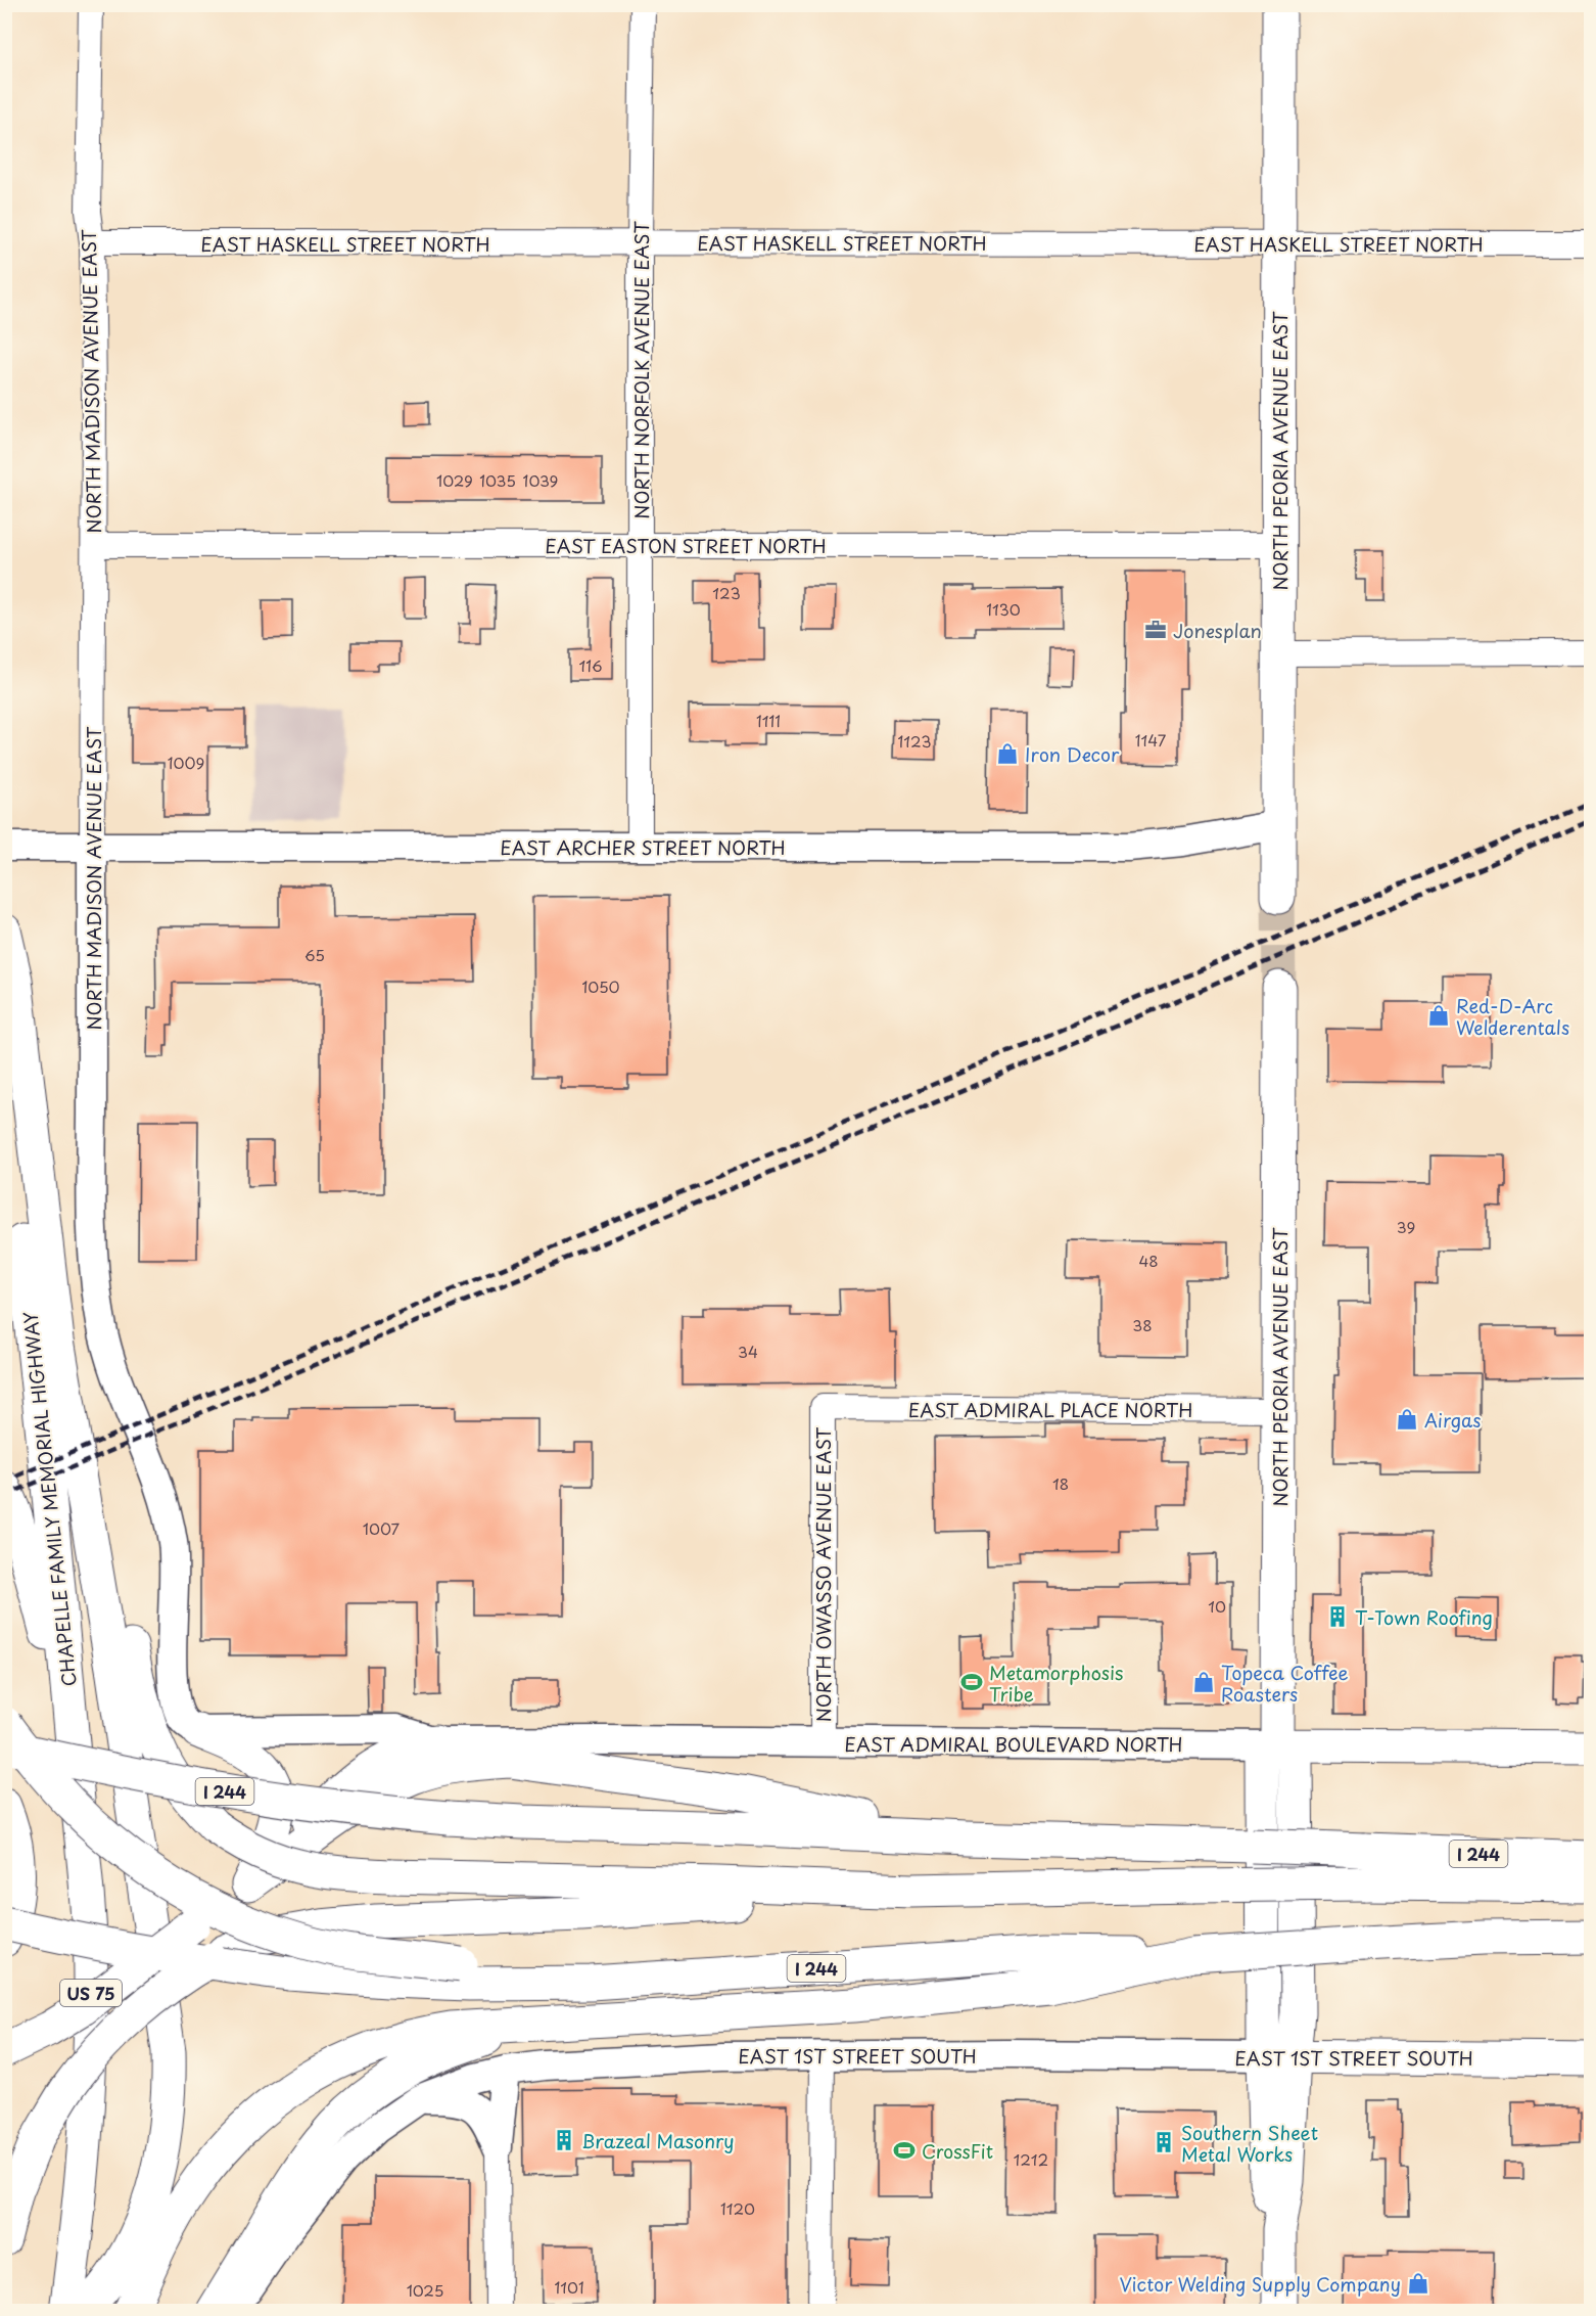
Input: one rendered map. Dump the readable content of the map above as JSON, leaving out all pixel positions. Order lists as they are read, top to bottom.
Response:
{
  "streets": {
    "main road": [
      "NORTH PEORIA AVENUE EAST",
      "CHAPELLE FAMILY MEMORIAL HIGHWAY",
      "EAST ADMIRAL BOULEVARD NORTH",
      "I 244",
      "US 75",
      "EAST 1ST STREET SOUTH"
    ],
    "street": [
      "EAST HASKELL STREET NORTH",
      "NORTH NORFOLK AVENUE EAST",
      "NORTH MADISON AVENUE EAST",
      "EAST EASTON STREET NORTH",
      "EAST ARCHER STREET NORTH",
      "EAST ADMIRAL PLACE NORTH",
      "NORTH OWASSO AVENUE EAST"
    ]
  },
  "crossings": [
    ["EAST HASKELL STREET NORTH", "NORTH NORFOLK AVENUE EAST"],
    ["EAST HASKELL STREET NORTH", "NORTH MADISON AVENUE EAST"],
    ["EAST HASKELL STREET NORTH", "NORTH PEORIA AVENUE EAST"],
    ["NORTH NORFOLK AVENUE EAST", "EAST EASTON STREET NORTH"],
    ["NORTH NORFOLK AVENUE EAST", "EAST ARCHER STREET NORTH"],
    ["NORTH MADISON AVENUE EAST", "EAST EASTON STREET NORTH"],
    ["NORTH MADISON AVENUE EAST", "EAST ARCHER STREET NORTH"],
    ["NORTH MADISON AVENUE EAST", "EAST ADMIRAL BOULEVARD NORTH"],
    ["NORTH PEORIA AVENUE EAST", "EAST EASTON STREET NORTH"],
    ["NORTH PEORIA AVENUE EAST", "EAST ARCHER STREET NORTH"],
    ["NORTH PEORIA AVENUE EAST", "EAST ADMIRAL PLACE NORTH"],
    ["NORTH PEORIA AVENUE EAST", "EAST ADMIRAL BOULEVARD NORTH"],
    ["EAST ADMIRAL PLACE NORTH", "NORTH OWASSO AVENUE EAST"],
    ["CHAPELLE FAMILY MEMORIAL HIGHWAY", "US 75"],
    ["NORTH OWASSO AVENUE EAST", "EAST ADMIRAL BOULEVARD NORTH"]
  ],
  "places": {
    "office": ["Jonesplan"],
    "shop": [
      "Iron Decor",
      "Red-D-Arc Welderentals",
      "Airgas",
      "Topeca Coffee Roasters",
      "Victor Welding Supply Company"
    ],
    "building": ["T-Town Roofing", "Brazeal Masonry", "Southern Sheet Metal Works"],
    "sports": ["Metamorphosis Tribe", "CrossFit"]
  },
  "house_numbers": [
    "1029",
    "1035",
    "1039",
    "123",
    "1130",
    "116",
    "1111",
    "1147",
    "1123",
    "1009",
    "65",
    "1050",
    "39",
    "48",
    "38",
    "34",
    "18",
    "1007",
    "10",
    "1212",
    "1120",
    "1101",
    "1025"
  ]
}
